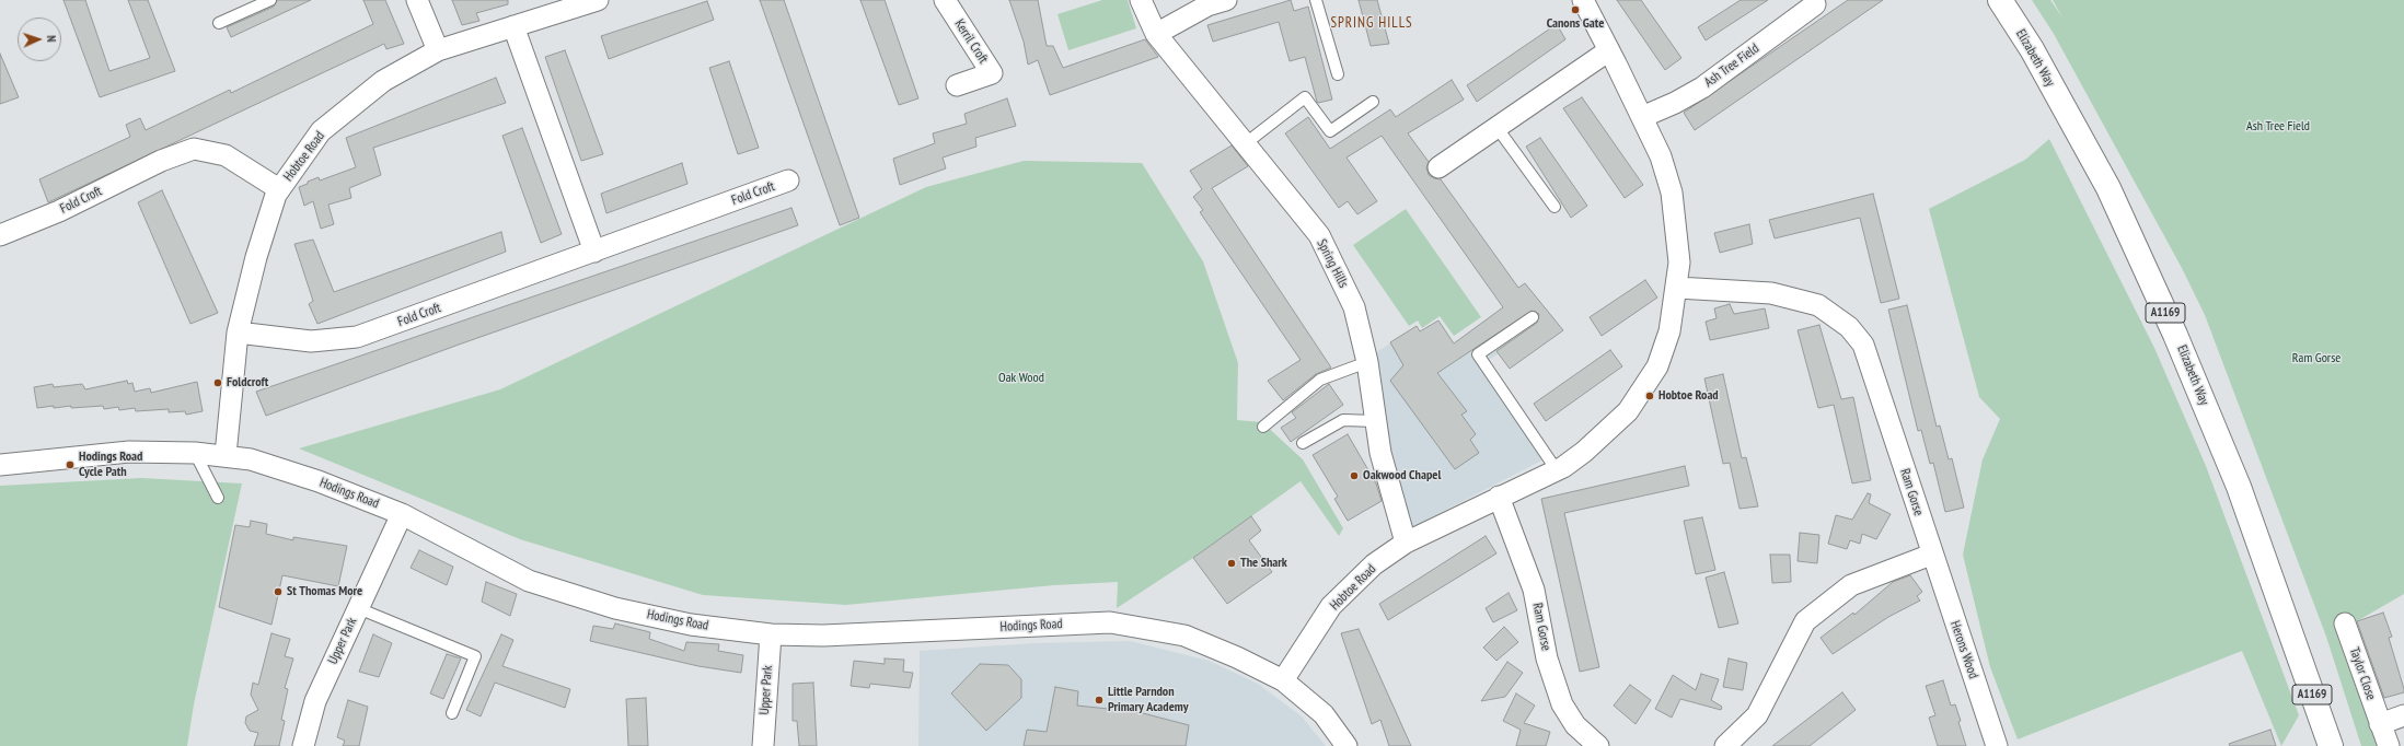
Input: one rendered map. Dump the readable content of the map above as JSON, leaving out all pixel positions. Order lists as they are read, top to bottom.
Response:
{
  "streets": {
    "main road": ["Elizabeth Way", "A1169"],
    "street": [
      "Kerril Croft",
      "Ash Tree Field",
      "Hobtoe Road",
      "Fold Croft",
      "Spring Hills",
      "Ram Gorse",
      "Hodings Road",
      "Upper Park",
      "Herons Wood",
      "Taylor Close"
    ]
  },
  "crossings": [
    ["Ash Tree Field", "Hobtoe Road"],
    ["Hobtoe Road", "Fold Croft"],
    ["Hobtoe Road", "Spring Hills"],
    ["Hobtoe Road", "Ram Gorse"],
    ["Hobtoe Road", "Hodings Road"],
    ["Ram Gorse", "Herons Wood"],
    ["Hodings Road", "Upper Park"]
  ],
  "districts": ["SPRING HILLS"],
  "parks": ["Ash Tree Field", "Ram Gorse", "Oak Wood"],
  "places": [
    "Canons Gate",
    "Foldcroft",
    "Hobtoe Road",
    "Hodings Road Cycle Path",
    "Oakwood Chapel",
    "The Shark",
    "St Thomas More",
    "Little Parndon Primary Academy"
  ],
  "north": "right"
}
